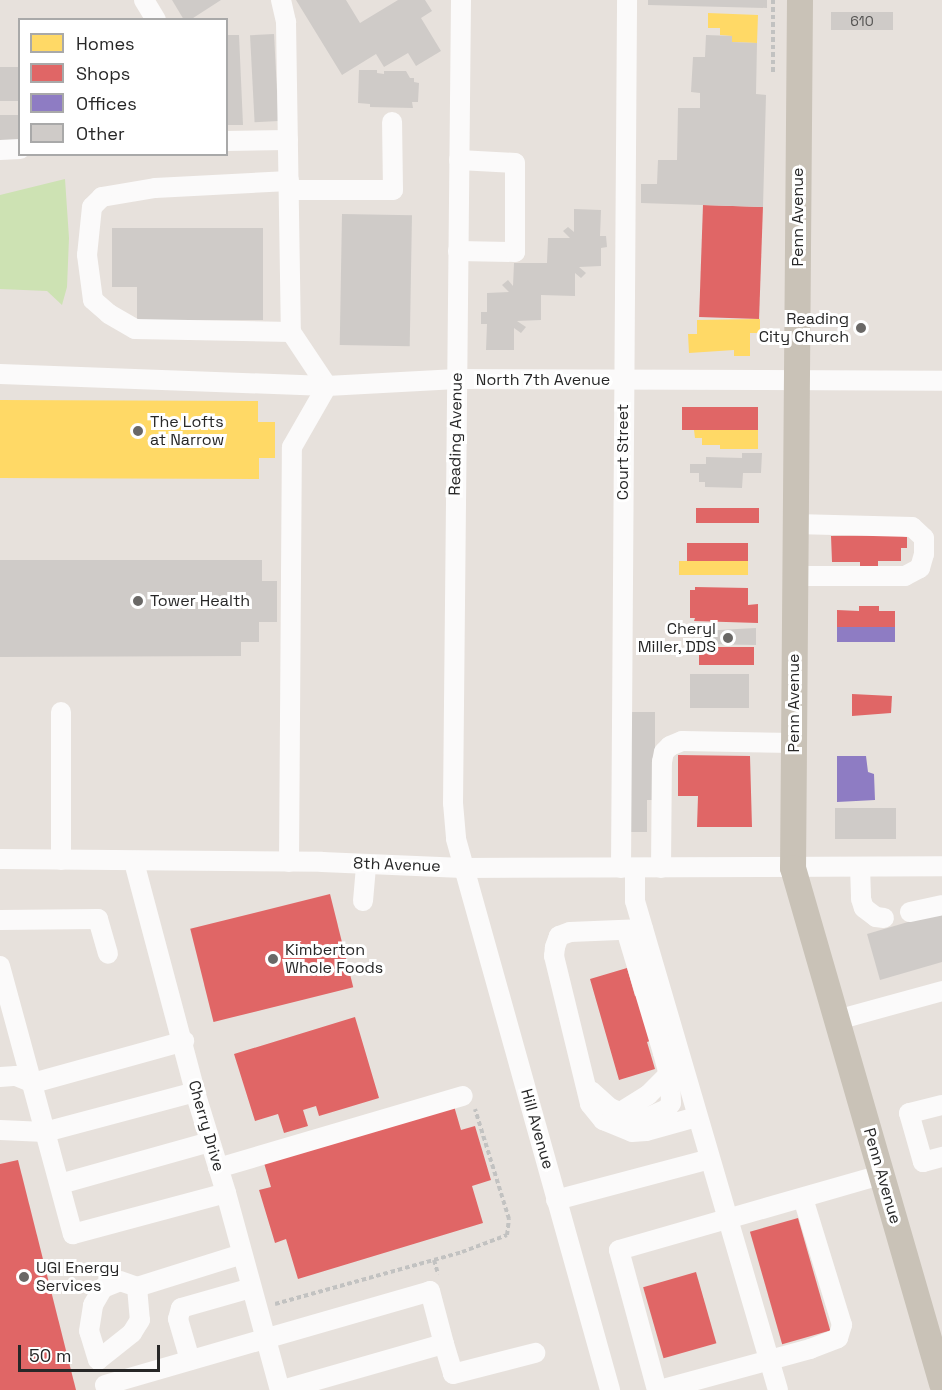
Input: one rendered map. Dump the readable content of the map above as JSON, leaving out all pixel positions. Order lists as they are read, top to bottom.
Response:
{
  "streets": {
    "main road": ["Penn Avenue"],
    "street": [
      "North 7th Avenue",
      "Reading Avenue",
      "Court Street",
      "8th Avenue",
      "Cherry Drive",
      "Hill Avenue"
    ]
  },
  "crossings": [
    ["Penn Avenue", "North 7th Avenue"],
    ["Penn Avenue", "8th Avenue"],
    ["North 7th Avenue", "Reading Avenue"],
    ["North 7th Avenue", "Court Street"],
    ["Reading Avenue", "8th Avenue"],
    ["Reading Avenue", "Hill Avenue"],
    ["Court Street", "8th Avenue"],
    ["8th Avenue", "Cherry Drive"],
    ["8th Avenue", "Hill Avenue"]
  ],
  "places": [
    "Reading City Church",
    "The Lofts at Narrow",
    "Tower Health",
    "Cheryl Miller, DDS",
    "Kimberton Whole Foods",
    "UGI Energy Services"
  ],
  "house_numbers": ["610"],
  "legend": [
    "Homes",
    "Shops",
    "Offices",
    "Other"
  ],
  "scale_bar": "50 m"
}
